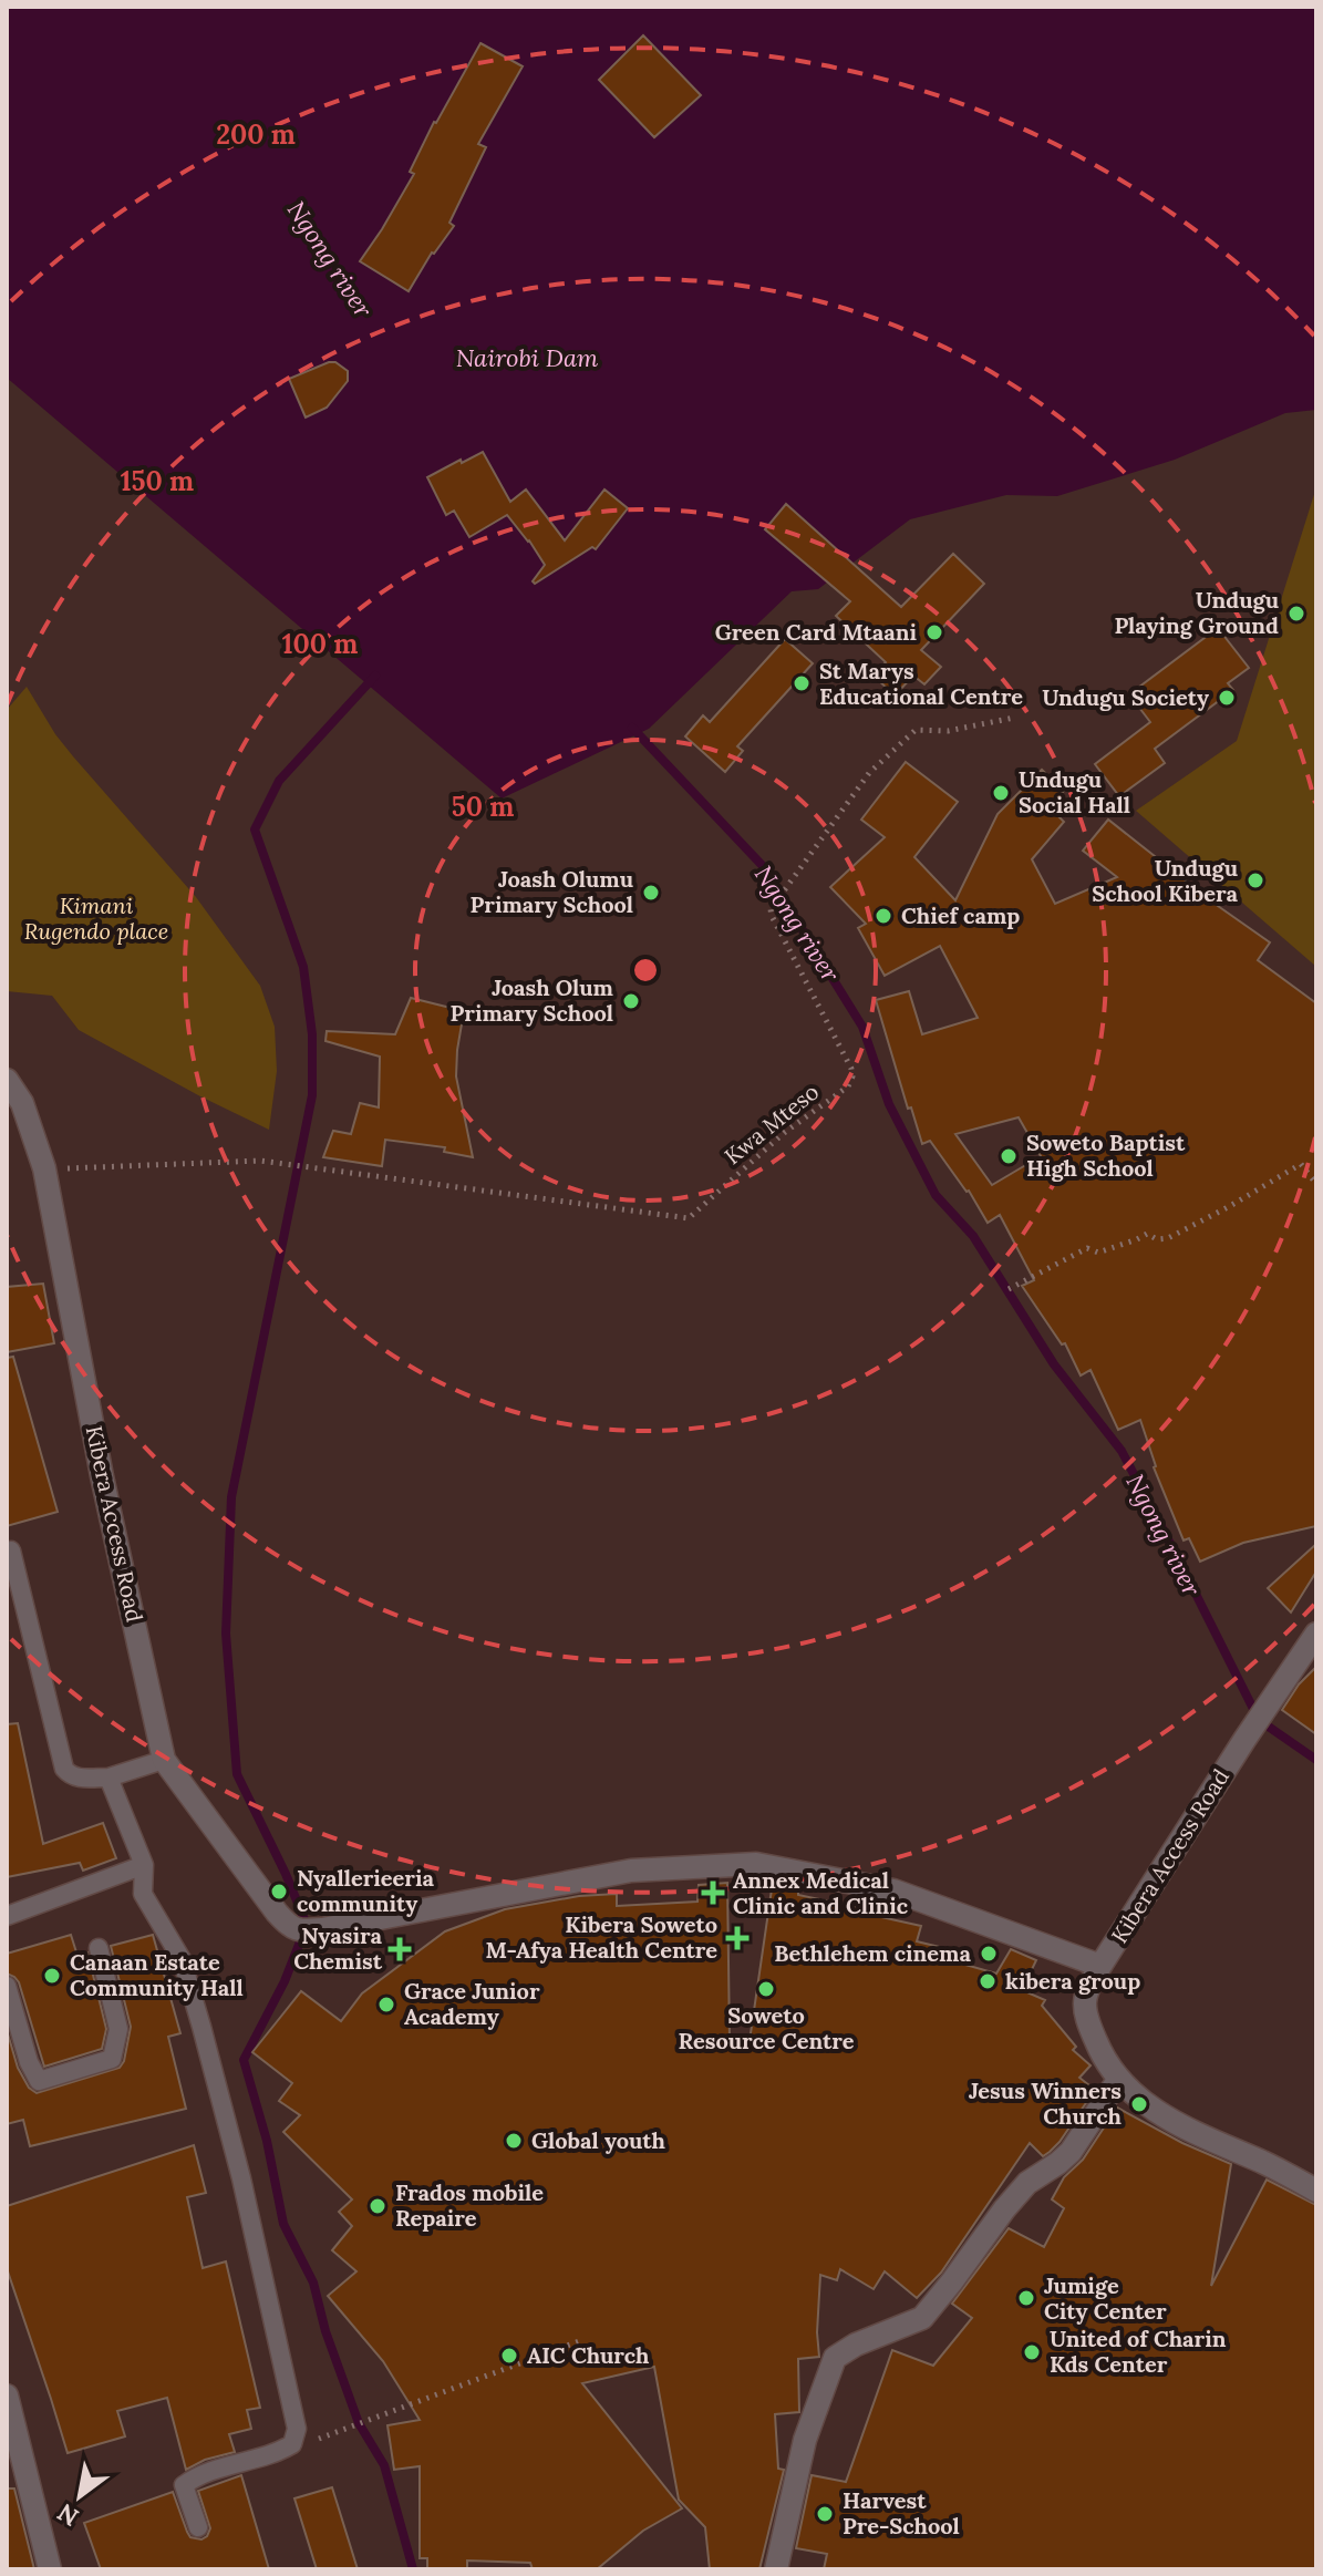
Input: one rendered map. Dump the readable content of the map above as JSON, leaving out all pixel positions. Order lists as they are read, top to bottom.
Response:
{
  "streets": {
    "street": ["Kibera Access Road"],
    "path": ["Kwa Mteso"]
  },
  "crossings": [
    ["Kwa Mteso", "Kibera Access Road"]
  ],
  "water": ["Ngong river", "Nairobi Dam"],
  "parks": ["Kimani Rugendo place"],
  "places": {
    "other": [
      "Undugu Playing Ground",
      "Green Card Mtaani",
      "St Marys Educational Centre",
      "Undugu Society",
      "Undugu Social Hall",
      "Undugu School Kibera",
      "Joash Olumu Primary School",
      "Chief camp",
      "Joash Olum Primary School",
      "Soweto Baptist High School",
      "Nyallerieeria community",
      "Bethlehem cinema",
      "Canaan Estate Community Hall",
      "kibera group",
      "Soweto Resource Centre",
      "Grace Junior Academy",
      "Jesus Winners Church",
      "Global youth",
      "Frados mobile Repaire",
      "Jumige City Center",
      "United of Charin Kds Center",
      "AIC Church",
      "Harvest Pre-School"
    ],
    "health": ["Annex Medical Clinic and Clinic", "Kibera Soweto M-Afya Health Centre", "Nyasira Chemist"]
  },
  "north": "bottom left",
  "rings": [
    "200 m",
    "150 m",
    "100 m",
    "50 m"
  ]
}
